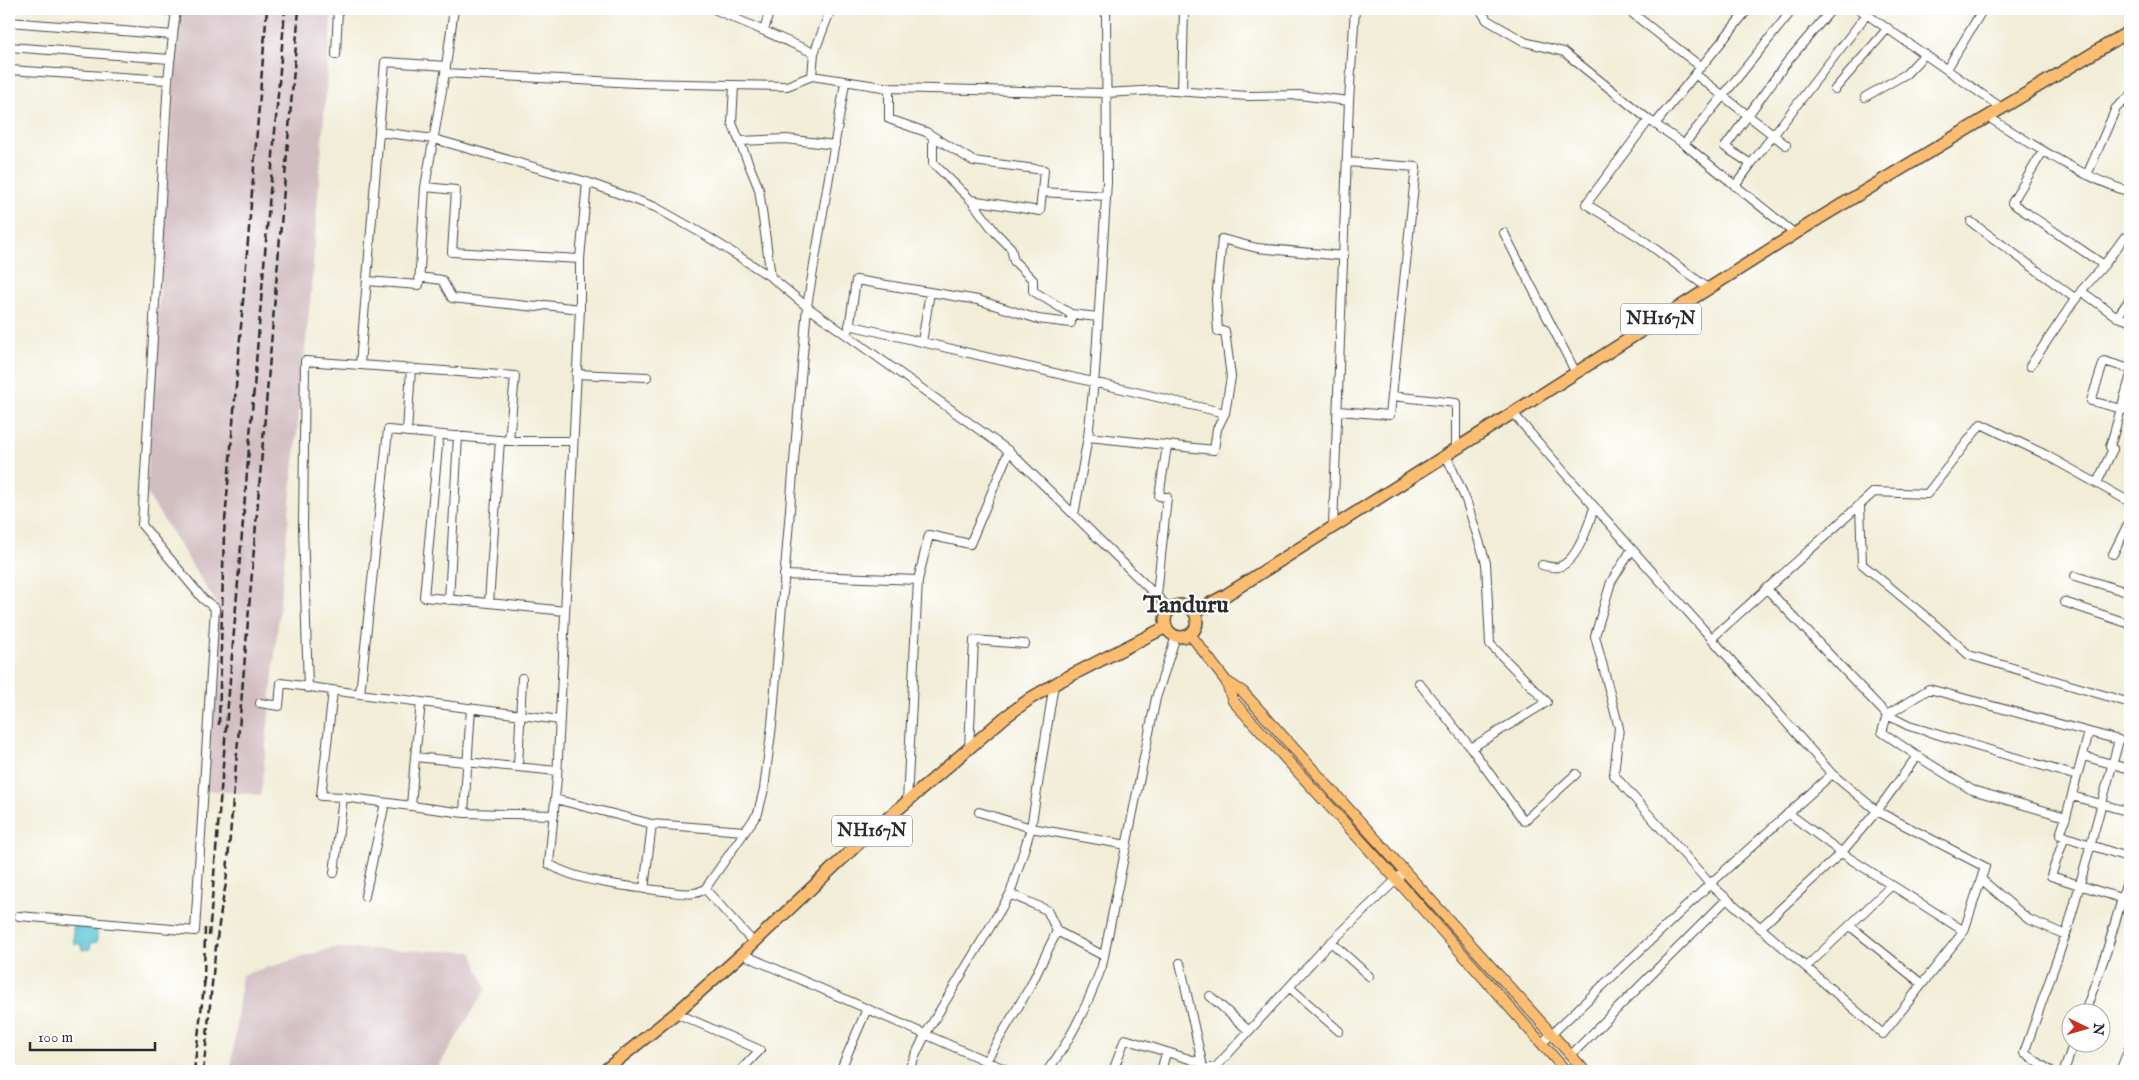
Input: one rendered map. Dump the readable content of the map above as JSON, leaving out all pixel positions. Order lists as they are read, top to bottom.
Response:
{
  "streets": {
    "highway": ["NH167N"]
  },
  "districts": ["Tanduru"],
  "scale_bar": "100 m",
  "north": "right"
}
